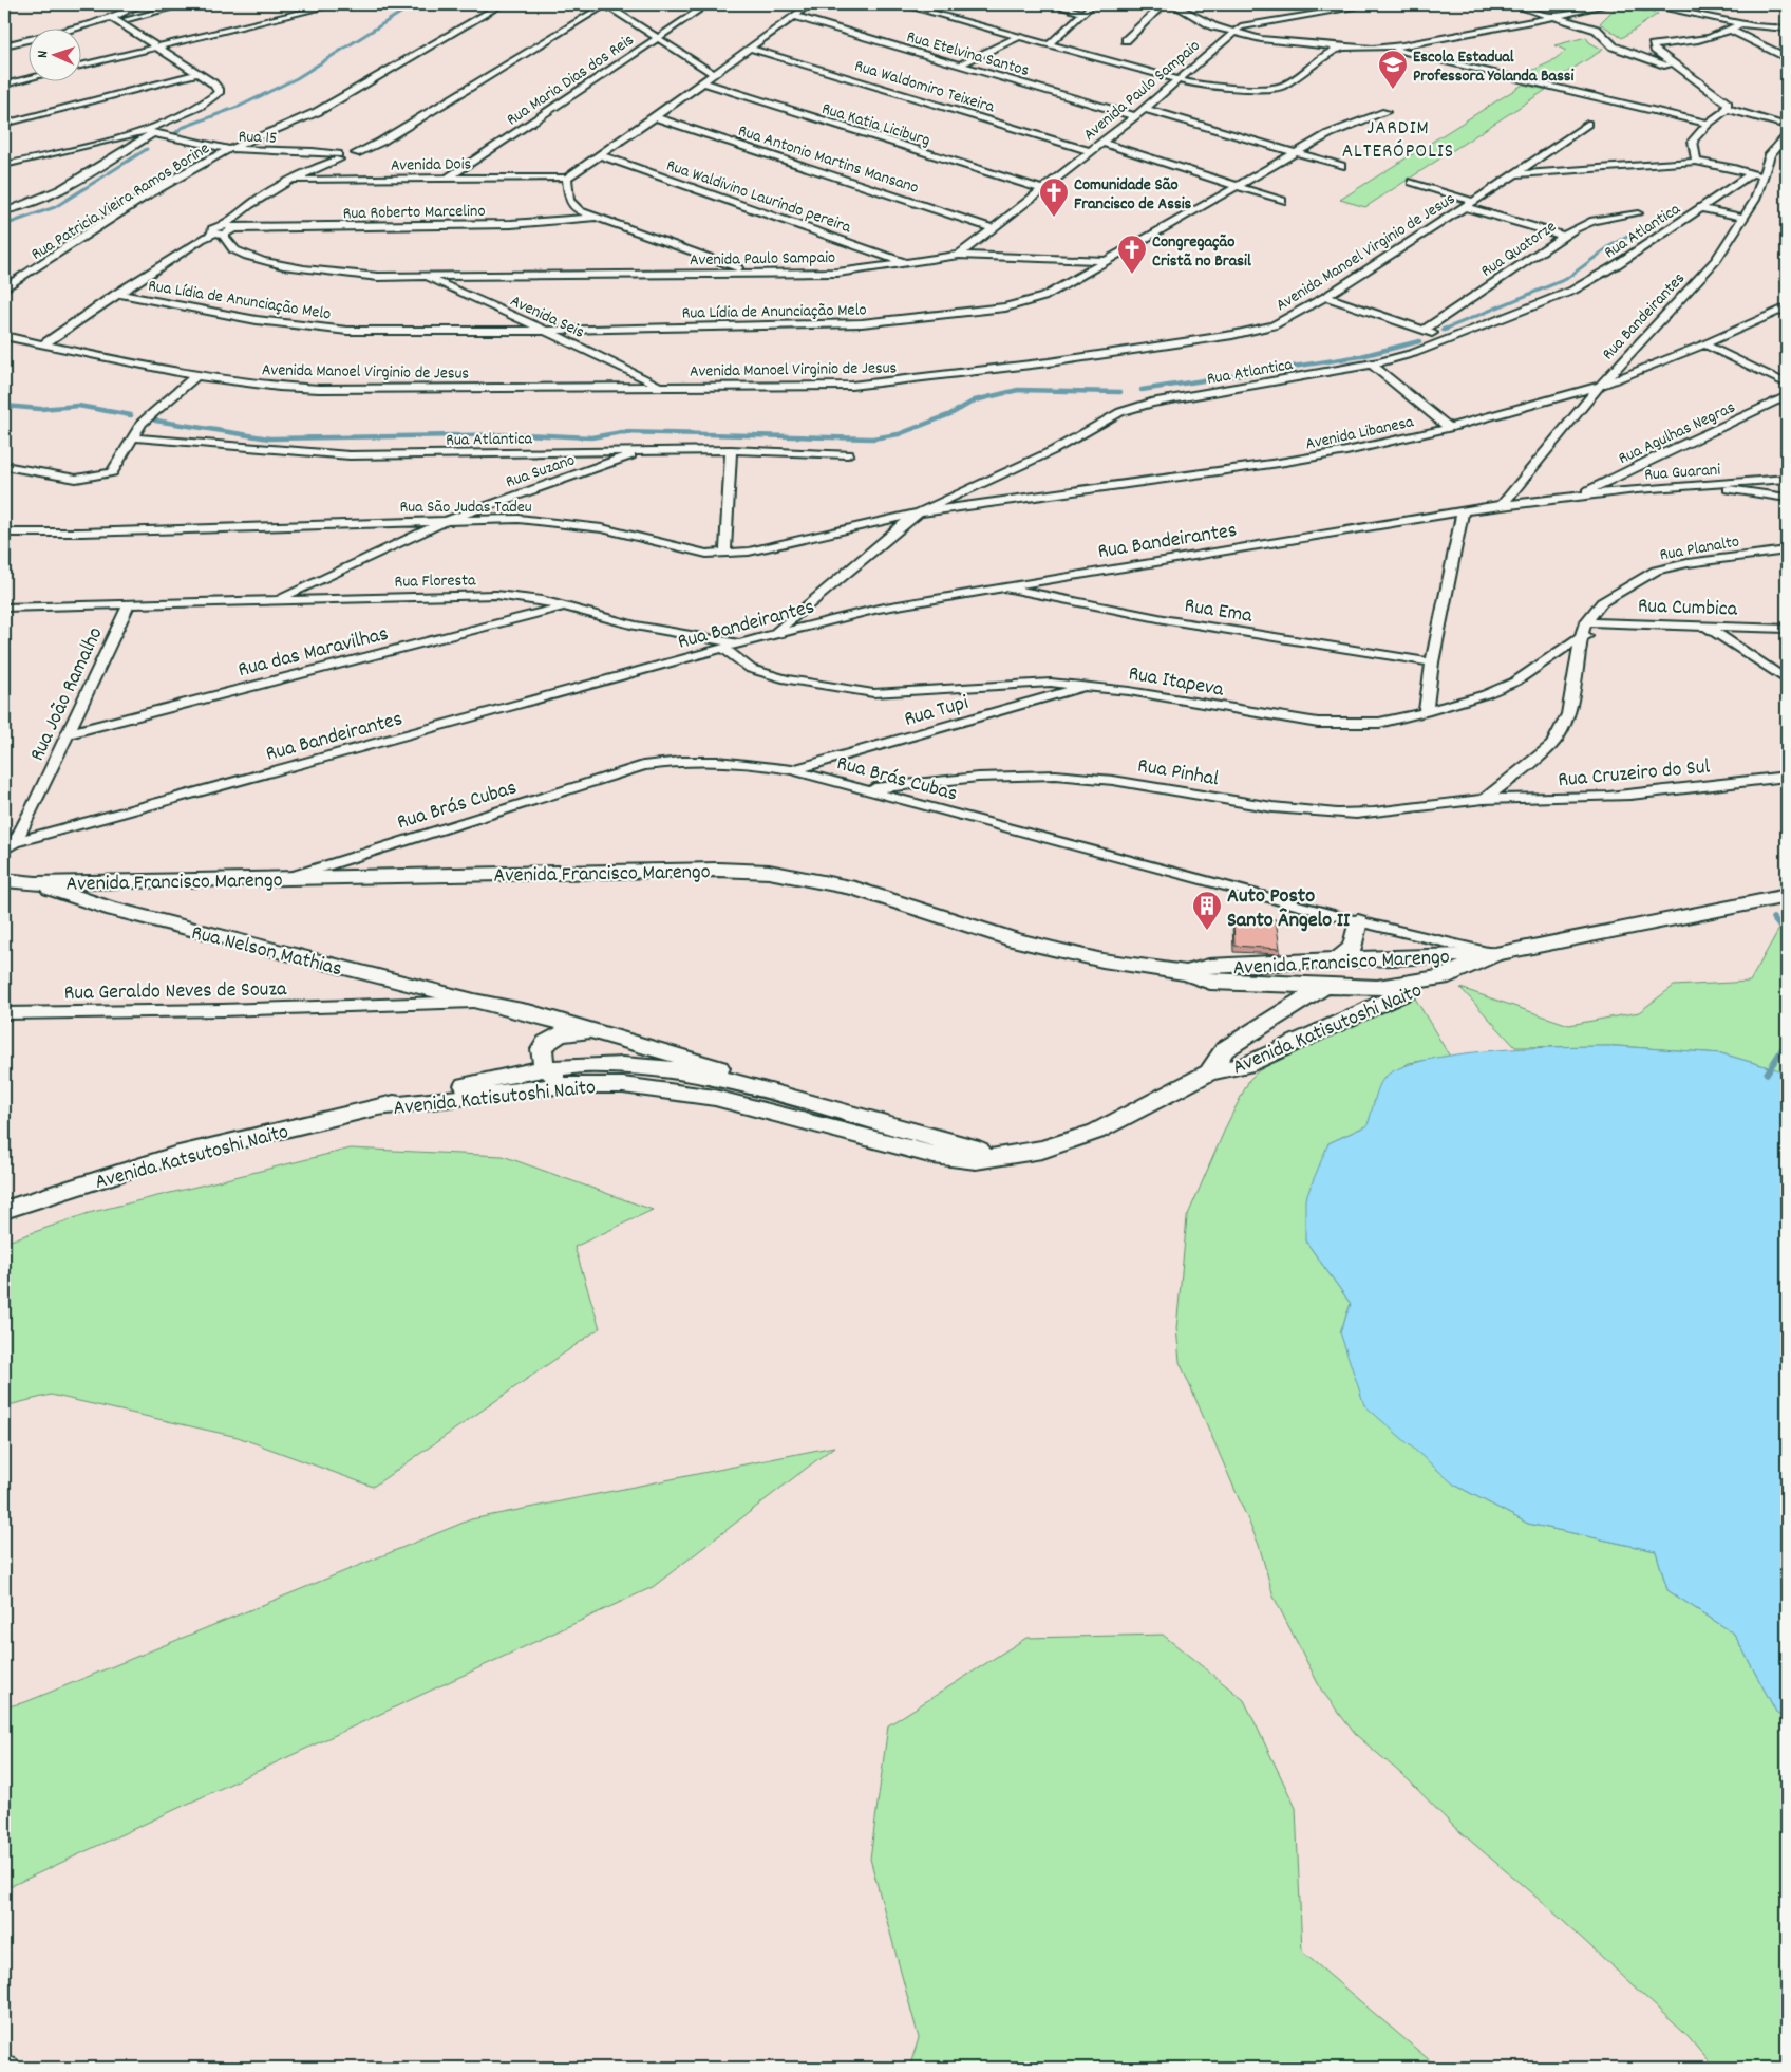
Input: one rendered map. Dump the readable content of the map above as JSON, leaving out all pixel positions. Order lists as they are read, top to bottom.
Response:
{
  "streets": {
    "main road": [
      "Avenida Francisco Marengo",
      "Rua Nelson Mathias",
      "Avenida Katisutoshi Naito",
      "Avenida Katsutoshi Naito"
    ],
    "street": [
      "Rua Etelvina Santos",
      "Rua Maria Dias dos Reis",
      "Rua Waldomiro Teixeira",
      "Avenida Paulo Sampaio",
      "Rua Katia Liciburg",
      "Rua 15",
      "Rua Antonio Martins Mansano",
      "Avenida Dois",
      "Rua Waldivino Laurindo pereira",
      "Rua Patricia Vieira Ramos Borine",
      "Rua Roberto Marcelino",
      "Rua Atlantica",
      "Rua Quatorze",
      "Avenida Manoel Virginio de Jesus",
      "Rua Lídia de Anunciação Melo",
      "Avenida Seis",
      "Rua Bandeirantes",
      "Avenida Libanesa",
      "Rua Agulhas Negras",
      "Rua Suzano",
      "Rua Guarani",
      "Rua São Judas Tadeu",
      "Rua Planalto",
      "Rua Floresta",
      "Rua Cumbica",
      "Rua Ema",
      "Rua das Maravilhas",
      "Rua Itapeva",
      "Rua João Ramalho",
      "Rua Tupi",
      "Rua Pinhal",
      "Rua Cruzeiro do Sul",
      "Rua Brás Cubas",
      "Rua Geraldo Neves de Souza"
    ]
  },
  "crossings": [
    ["Rua Etelvina Santos", "Avenida Paulo Sampaio"],
    ["Rua Maria Dias dos Reis", "Avenida Dois"],
    ["Rua Waldomiro Teixeira", "Avenida Paulo Sampaio"],
    ["Avenida Paulo Sampaio", "Rua Katia Liciburg"],
    ["Avenida Paulo Sampaio", "Rua Antonio Martins Mansano"],
    ["Avenida Paulo Sampaio", "Rua Waldivino Laurindo pereira"],
    ["Avenida Paulo Sampaio", "Rua Roberto Marcelino"],
    ["Avenida Paulo Sampaio", "Avenida Seis"],
    ["Rua 15", "Rua Patricia Vieira Ramos Borine"],
    ["Rua Atlantica", "Rua Bandeirantes"],
    ["Rua Atlantica", "Avenida Libanesa"],
    ["Rua Atlantica", "Rua Suzano"],
    ["Rua Atlantica", "Rua São Judas Tadeu"],
    ["Avenida Manoel Virginio de Jesus", "Avenida Seis"],
    ["Rua Lídia de Anunciação Melo", "Avenida Seis"],
    ["Rua Bandeirantes", "Avenida Libanesa"],
    ["Rua Bandeirantes", "Rua Agulhas Negras"],
    ["Rua Bandeirantes", "Rua Guarani"],
    ["Rua Bandeirantes", "Rua Floresta"],
    ["Rua Bandeirantes", "Rua Ema"],
    ["Rua Bandeirantes", "Rua Itapeva"],
    ["Rua Bandeirantes", "Rua João Ramalho"],
    ["Avenida Libanesa", "Rua São Judas Tadeu"],
    ["Rua Agulhas Negras", "Rua Guarani"],
    ["Rua Suzano", "Rua São Judas Tadeu"],
    ["Rua Suzano", "Rua Floresta"],
    ["Rua Planalto", "Rua Cumbica"],
    ["Rua Floresta", "Rua das Maravilhas"],
    ["Rua Floresta", "Rua João Ramalho"],
    ["Rua das Maravilhas", "Rua João Ramalho"],
    ["Rua Itapeva", "Rua Tupi"],
    ["Rua Tupi", "Rua Brás Cubas"],
    ["Rua Pinhal", "Rua Cruzeiro do Sul"],
    ["Rua Pinhal", "Rua Brás Cubas"],
    ["Rua Brás Cubas", "Avenida Francisco Marengo"],
    ["Avenida Francisco Marengo", "Rua Nelson Mathias"],
    ["Avenida Francisco Marengo", "Avenida Katisutoshi Naito"],
    ["Rua Nelson Mathias", "Rua Geraldo Neves de Souza"],
    ["Rua Nelson Mathias", "Avenida Katisutoshi Naito"],
    ["Avenida Katisutoshi Naito", "Avenida Katsutoshi Naito"]
  ],
  "districts": ["JARDIM ALTERÓPOLIS"],
  "places": {
    "school or university": ["Escola Estadual Professora Yolanda Bassi"],
    "church": ["Comunidade São Francisco de Assis", "Congregação Cristã no Brasil"],
    "building": ["Auto Posto Santo Ângelo II"]
  },
  "north": "left"
}
